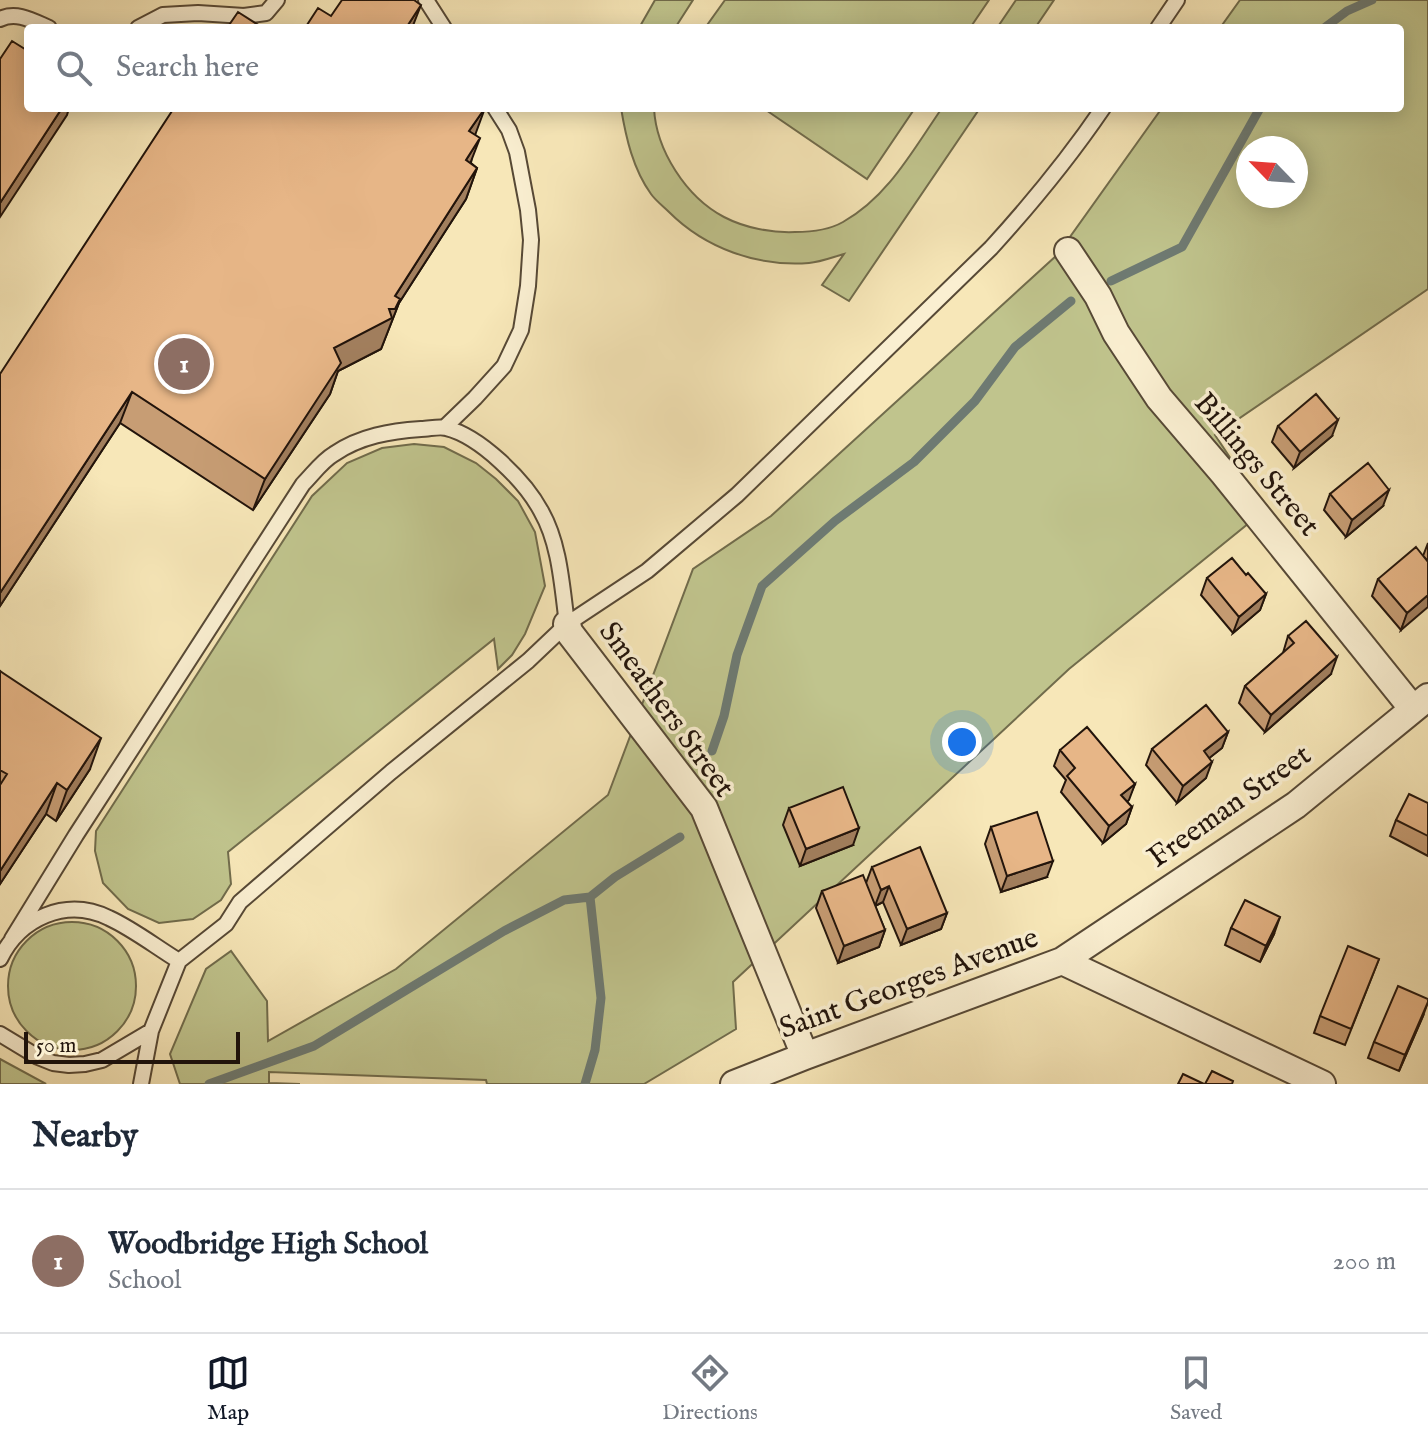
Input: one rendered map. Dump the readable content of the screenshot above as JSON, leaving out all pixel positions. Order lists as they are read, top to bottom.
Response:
{
  "streets": {
    "street": [
      "Billings Street",
      "Smeathers Street",
      "Freeman Street",
      "Saint Georges Avenue"
    ]
  },
  "crossings": [
    ["Billings Street", "Freeman Street"],
    ["Smeathers Street", "Saint Georges Avenue"],
    ["Freeman Street", "Saint Georges Avenue"]
  ],
  "scale_bar": "50 m",
  "north": "top left",
  "page": {
    "search": "Search here",
    "pins": "1",
    "scale": "50 m",
    "heading": "Nearby",
    "list": [
      {
        "mark": "1",
        "name": "Woodbridge High School",
        "note": "School",
        "value": "200 m"
      }
    ],
    "nav": ["Map", "Directions", "Saved"]
  }
}
